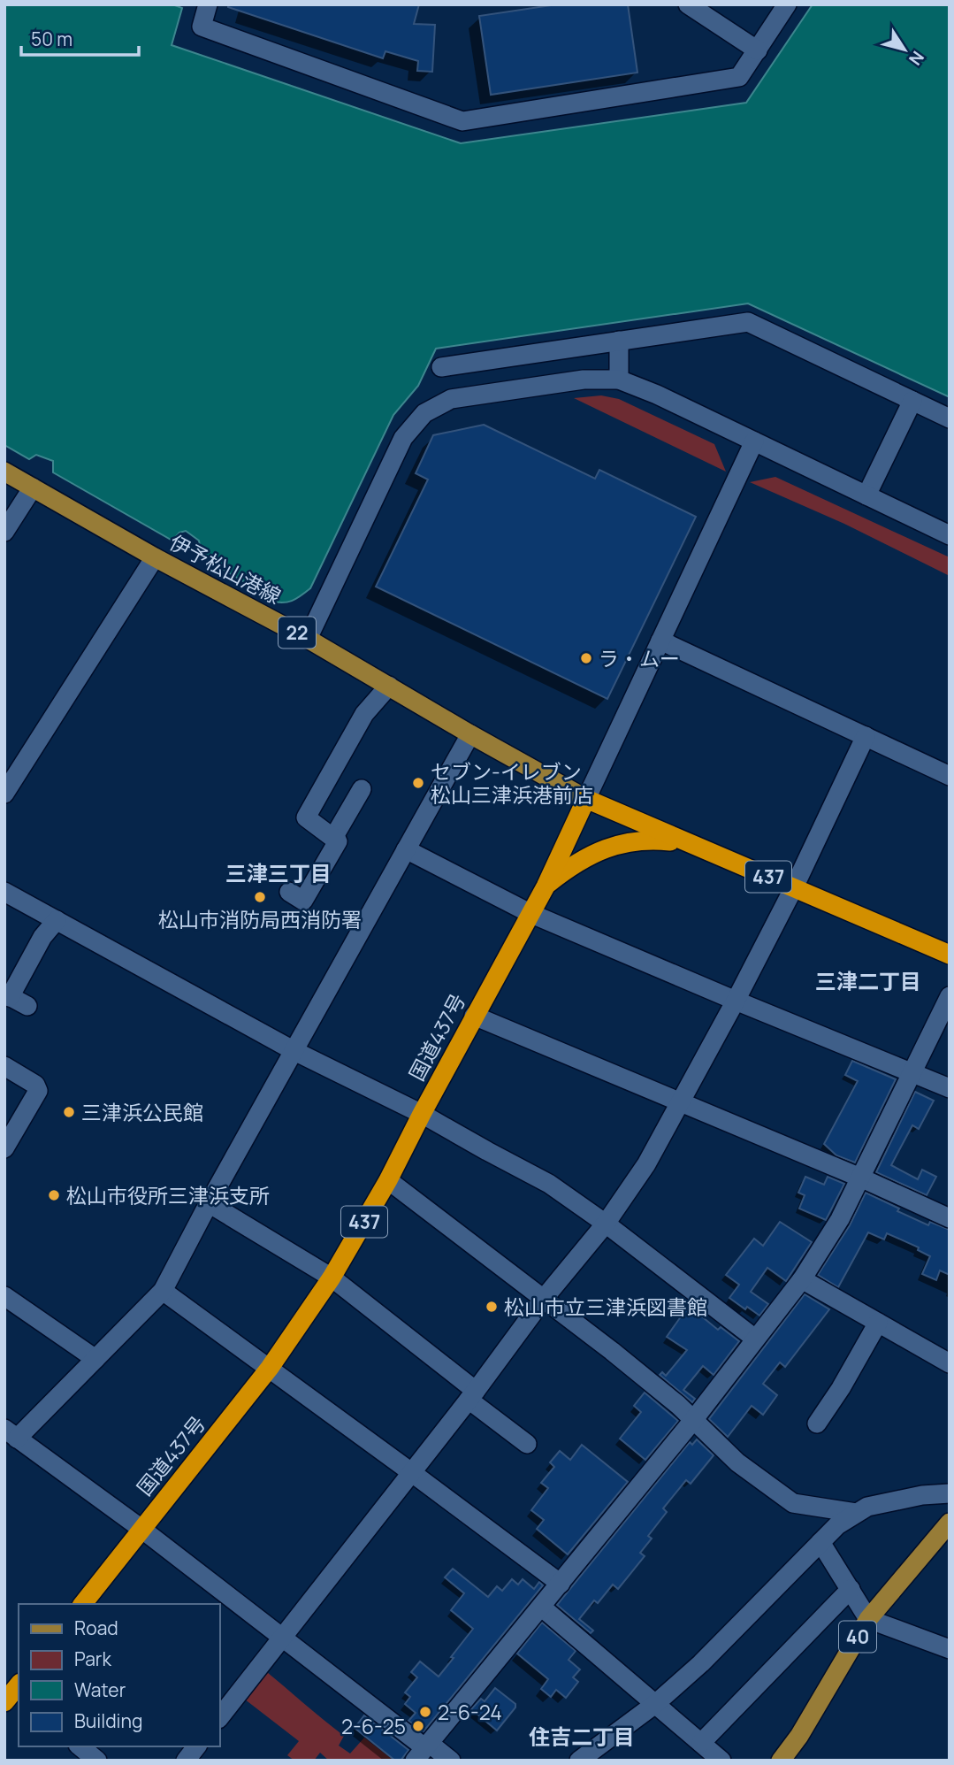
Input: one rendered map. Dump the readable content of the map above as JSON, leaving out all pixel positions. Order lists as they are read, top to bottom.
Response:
{
  "streets": {
    "highway": ["437", "国道437号"],
    "main road": ["伊予松山港線", "22", "40"]
  },
  "crossings": [
    ["伊予松山港線", "437"],
    ["伊予松山港線", "国道437号"],
    ["437", "国道437号"]
  ],
  "districts": ["三津三丁目", "三津二丁目", "住吉二丁目"],
  "places": [
    "ラ・ムー",
    "セブン-イレブン 松山三津浜港前店",
    "松山市消防局西消防署",
    "三津浜公民館",
    "松山市役所三津浜支所",
    "松山市立三津浜図書館",
    "2-6-24",
    "2-6-25"
  ],
  "legend": [
    "Road",
    "Park",
    "Water",
    "Building"
  ],
  "scale_bar": "50 m",
  "north": "bottom right"
}
